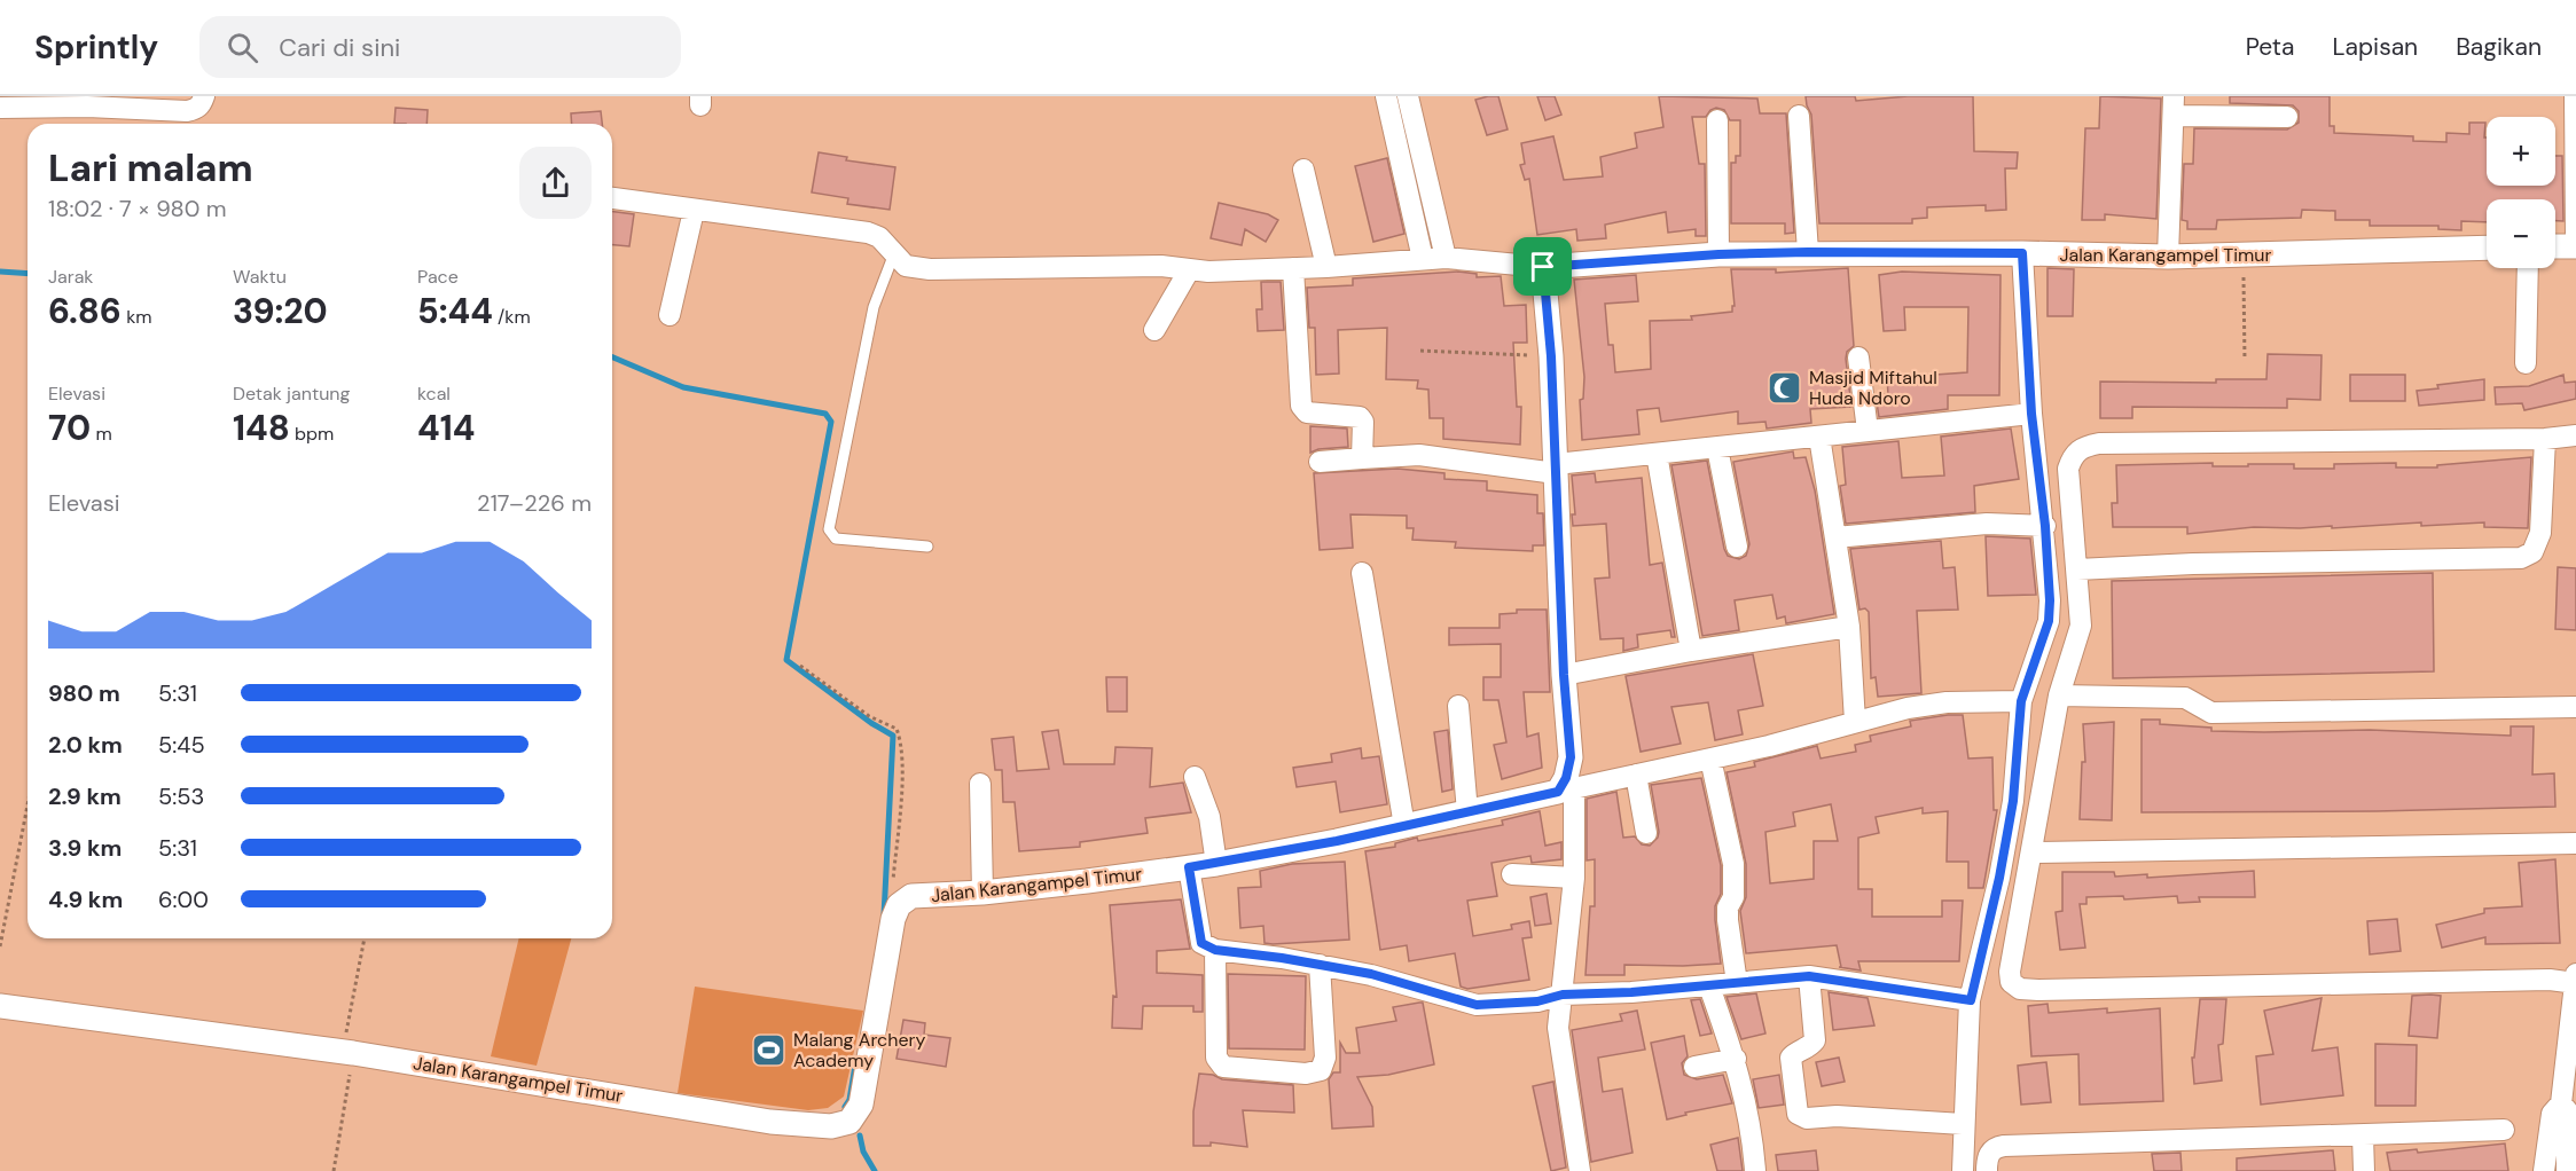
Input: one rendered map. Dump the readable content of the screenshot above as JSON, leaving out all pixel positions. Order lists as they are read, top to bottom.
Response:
{
  "streets": {
    "street": ["Jalan Karangampel Timur"]
  },
  "places": {
    "mosque": ["Masjid Miftahul Huda Ndoro"],
    "sports": ["Malang Archery Academy"]
  },
  "page": {
    "header": "Sprintly",
    "search": "Cari di sini",
    "nav": ["Peta", "Lapisan", "Bagikan"],
    "map_buttons": ["+", "−"],
    "heading": ["Lari malam", "18:02 · 7 × 980 m"],
    "stats": [
      ["Jarak", "6.86 km"],
      ["Waktu", "39:20"],
      ["Pace", "5:44 /km"],
      ["Elevasi", "70 m"],
      ["Detak jantung", "148 bpm"],
      ["kcal", "414"]
    ],
    "chart": ["Elevasi", "217–226 m"],
    "list": [
      {
        "name": "980 m",
        "note": "5:31"
      },
      {
        "name": "2.0 km",
        "note": "5:45"
      },
      {
        "name": "2.9 km",
        "note": "5:53"
      },
      {
        "name": "3.9 km",
        "note": "5:31"
      },
      {
        "name": "4.9 km",
        "note": "6:00"
      }
    ]
  }
}
